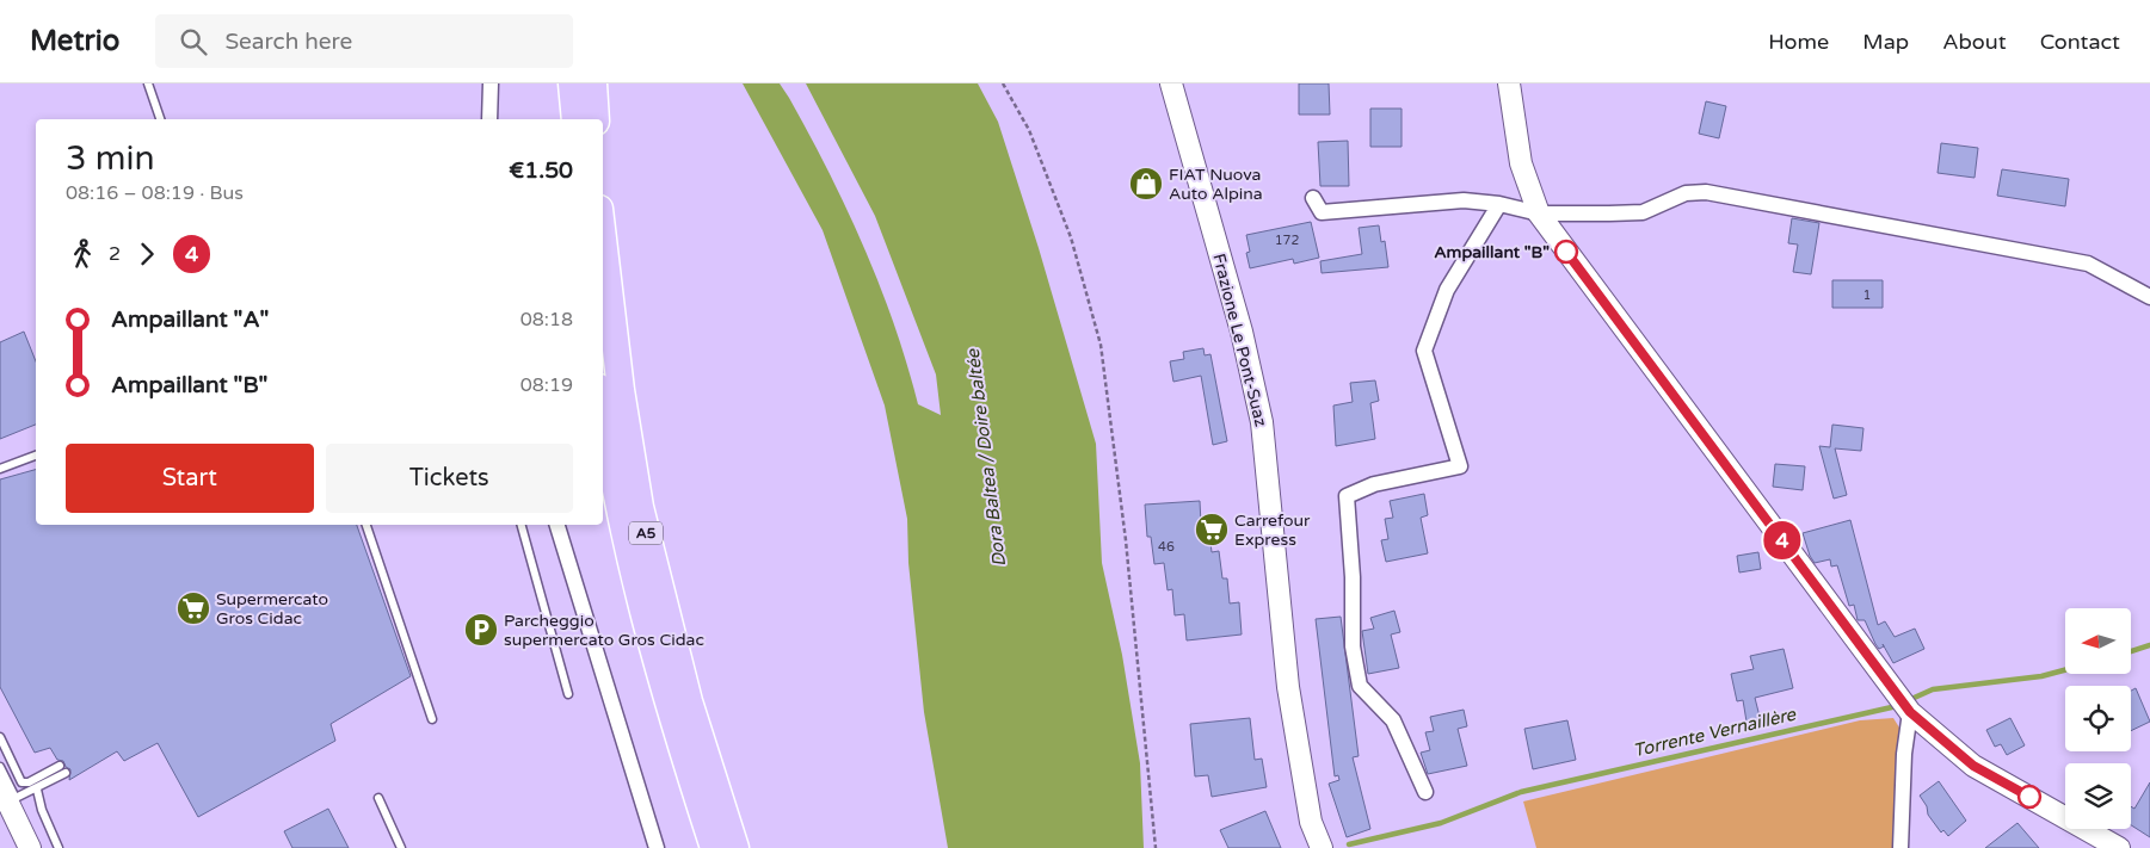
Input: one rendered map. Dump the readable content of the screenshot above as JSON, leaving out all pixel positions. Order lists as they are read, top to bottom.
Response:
{
  "streets": {
    "highway": ["A5"],
    "main road": ["Frazione Le Pont-Suaz"]
  },
  "water": ["Dora Baltea / Doire baltée", "Torrente Vernaillère"],
  "places": {
    "shop": ["FIAT Nuova Auto Alpina"],
    "other": ["Ampaillant \"B\""],
    "supermarket": ["Carrefour Express", "Supermercato Gros Cidac"],
    "parking": ["Parcheggio supermercato Gros Cidac"]
  },
  "lines": ["bus line 4"],
  "house_numbers": ["172", "1", "46"],
  "north": "left",
  "page": {
    "header": "Metrio",
    "search": "Search here",
    "nav": [
      "Home",
      "Map",
      "About",
      "Contact"
    ],
    "on_map": "4",
    "heading": ["3 min", "08:16 – 08:19 · Bus", "€1.50"],
    "legs": ["2", "4"],
    "list": [
      {
        "name": "Ampaillant \"A\"",
        "value": "08:18"
      },
      {
        "name": "Ampaillant \"B\"",
        "value": "08:19"
      }
    ],
    "buttons": ["Start", "Tickets"]
  }
}
